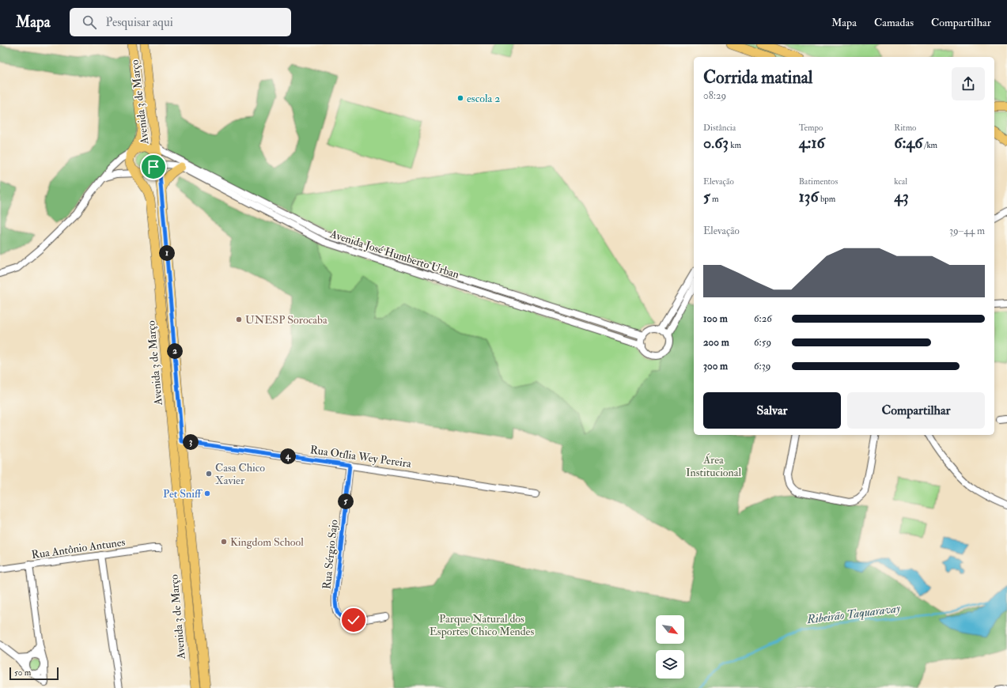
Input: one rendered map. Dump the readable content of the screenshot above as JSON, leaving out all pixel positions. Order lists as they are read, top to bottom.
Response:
{
  "streets": {
    "main road": ["Avenida 3 de Março"],
    "street": [
      "Avenida José Humberto Urban",
      "Rua Otília Wey Pereira",
      "Rua Antônio Antunes",
      "Rua Sérgio Sajo"
    ]
  },
  "crossings": [
    ["Avenida 3 de Março", "Avenida José Humberto Urban"],
    ["Avenida 3 de Março", "Rua Otília Wey Pereira"],
    ["Rua Otília Wey Pereira", "Rua Sérgio Sajo"]
  ],
  "water": ["Ribeirão Taquaravay"],
  "parks": ["Área Institucional", "Parque Natural dos Esportes Chico Mendes"],
  "places": [
    "escola 2",
    "UNESP Sorocaba",
    "Casa Chico Xavier",
    "Pet Sniff",
    "Kingdom School"
  ],
  "scale_bar": "50 m",
  "north": "bottom right",
  "page": {
    "header": "Mapa",
    "search": "Pesquisar aqui",
    "nav": ["Mapa", "Camadas", "Compartilhar"],
    "heading": ["Corrida matinal", "08:29"],
    "stats": [
      ["Distância", "0.63 km"],
      ["Tempo", "4:16"],
      ["Ritmo", "6:46 /km"],
      ["Elevação", "5 m"],
      ["Batimentos", "136 bpm"],
      ["kcal", "43"]
    ],
    "chart": ["Elevação", "39–44 m"],
    "pins": [
      "1",
      "2",
      "3",
      "4",
      "5"
    ],
    "list": [
      {
        "name": "100 m",
        "note": "6:26"
      },
      {
        "name": "200 m",
        "note": "6:59"
      },
      {
        "name": "300 m",
        "note": "6:39"
      }
    ],
    "buttons": ["Salvar", "Compartilhar"],
    "scale": "50 m"
  }
}
